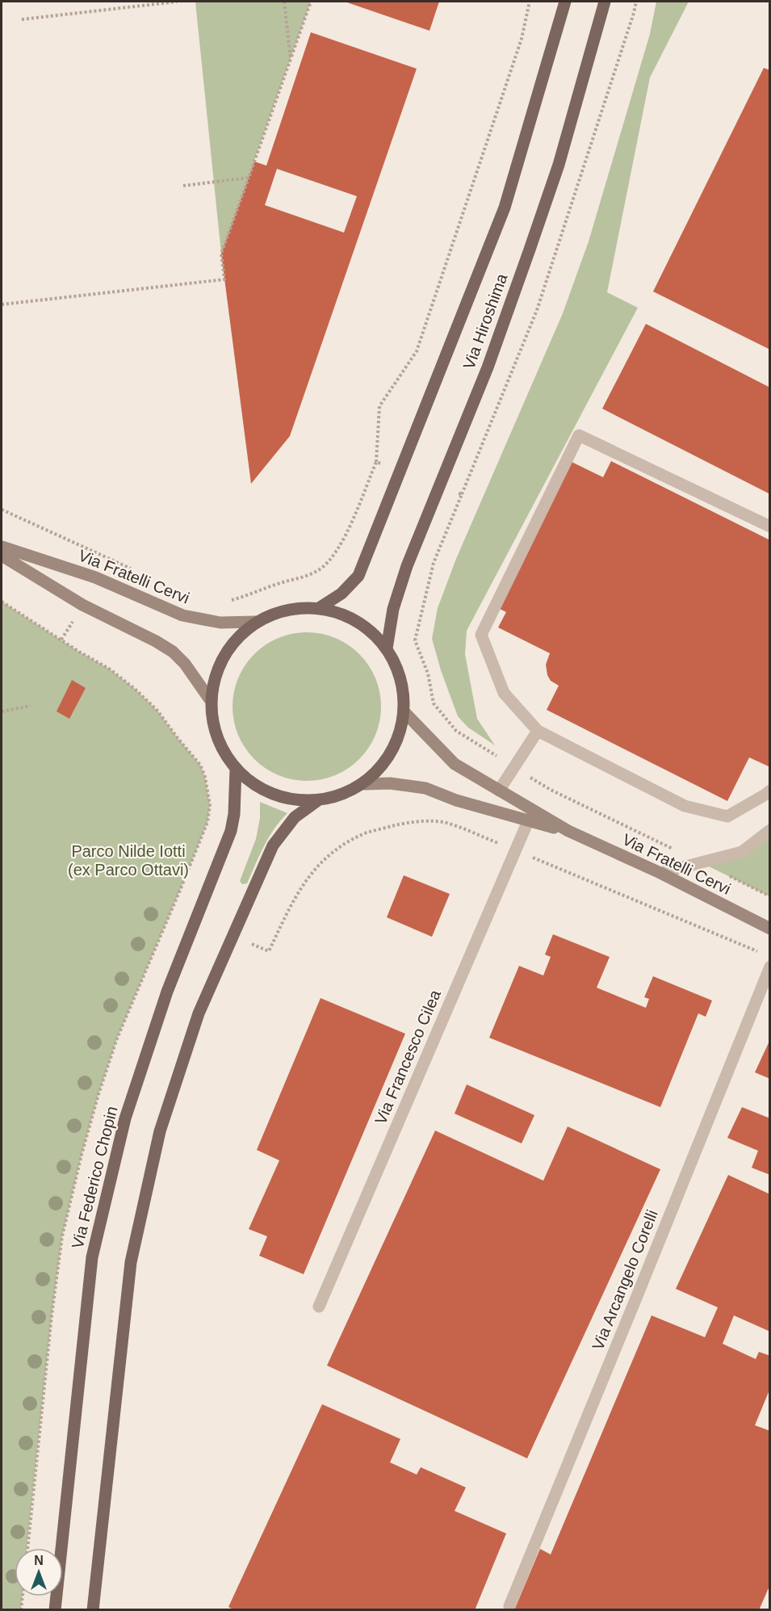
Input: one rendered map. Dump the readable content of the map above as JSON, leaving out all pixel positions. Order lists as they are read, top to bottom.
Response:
{
  "streets": {
    "main road": ["Via Hiroshima", "Via Fratelli Cervi", "Via Federico Chopin"],
    "street": ["Via Francesco Cilea", "Via Arcangelo Corelli"]
  },
  "crossings": [
    ["Via Hiroshima", "Via Fratelli Cervi"],
    ["Via Fratelli Cervi", "Via Francesco Cilea"],
    ["Via Fratelli Cervi", "Via Federico Chopin"]
  ],
  "parks": ["Parco Nilde Iotti (ex Parco Ottavi)"],
  "north": "top"
}
